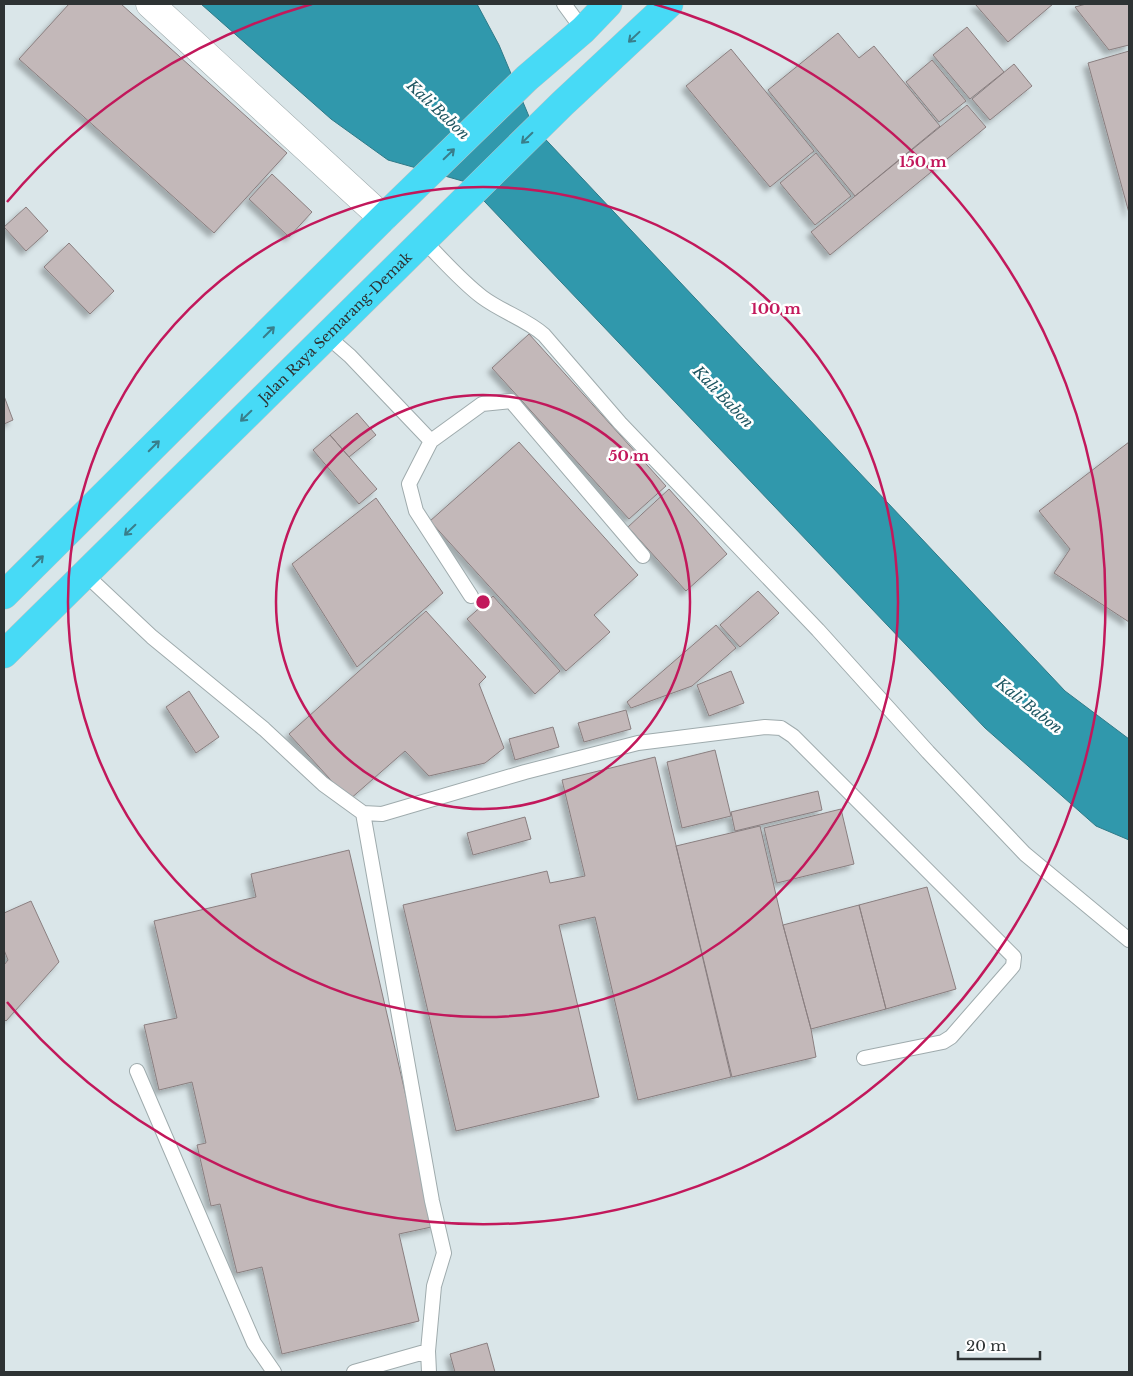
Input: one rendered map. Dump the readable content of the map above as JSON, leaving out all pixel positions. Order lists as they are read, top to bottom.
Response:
{
  "streets": {
    "highway": ["Jalan Raya Semarang-Demak"]
  },
  "water": ["Kali Babon"],
  "scale_bar": "20 m",
  "rings": ["150 m", "100 m", "50 m"]
}
